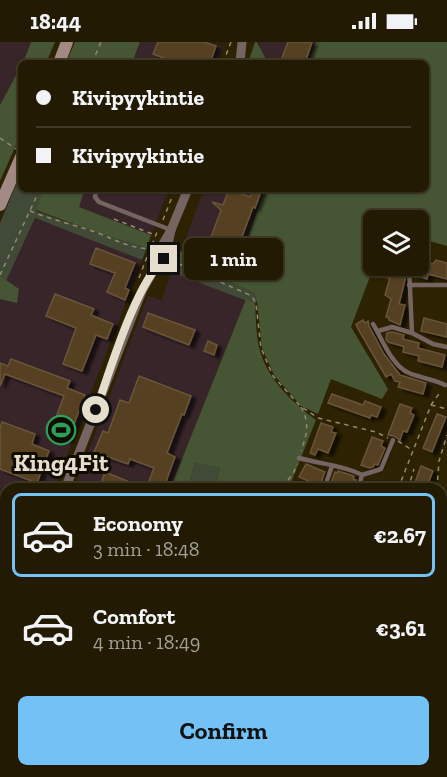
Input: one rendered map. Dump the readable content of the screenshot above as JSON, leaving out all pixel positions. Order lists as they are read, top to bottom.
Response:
{
  "places": {
    "sports": ["King4Fit"]
  },
  "page": {
    "status": "18:44",
    "banner": ["Kivipyykintie", "Kivipyykintie"],
    "bubble": "1 min",
    "list": [
      {
        "name": "Economy",
        "note": "3 min · 18:48",
        "value": "€2.67"
      },
      {
        "name": "Comfort",
        "note": "4 min · 18:49",
        "value": "€3.61"
      }
    ],
    "buttons": "Confirm"
  }
}
